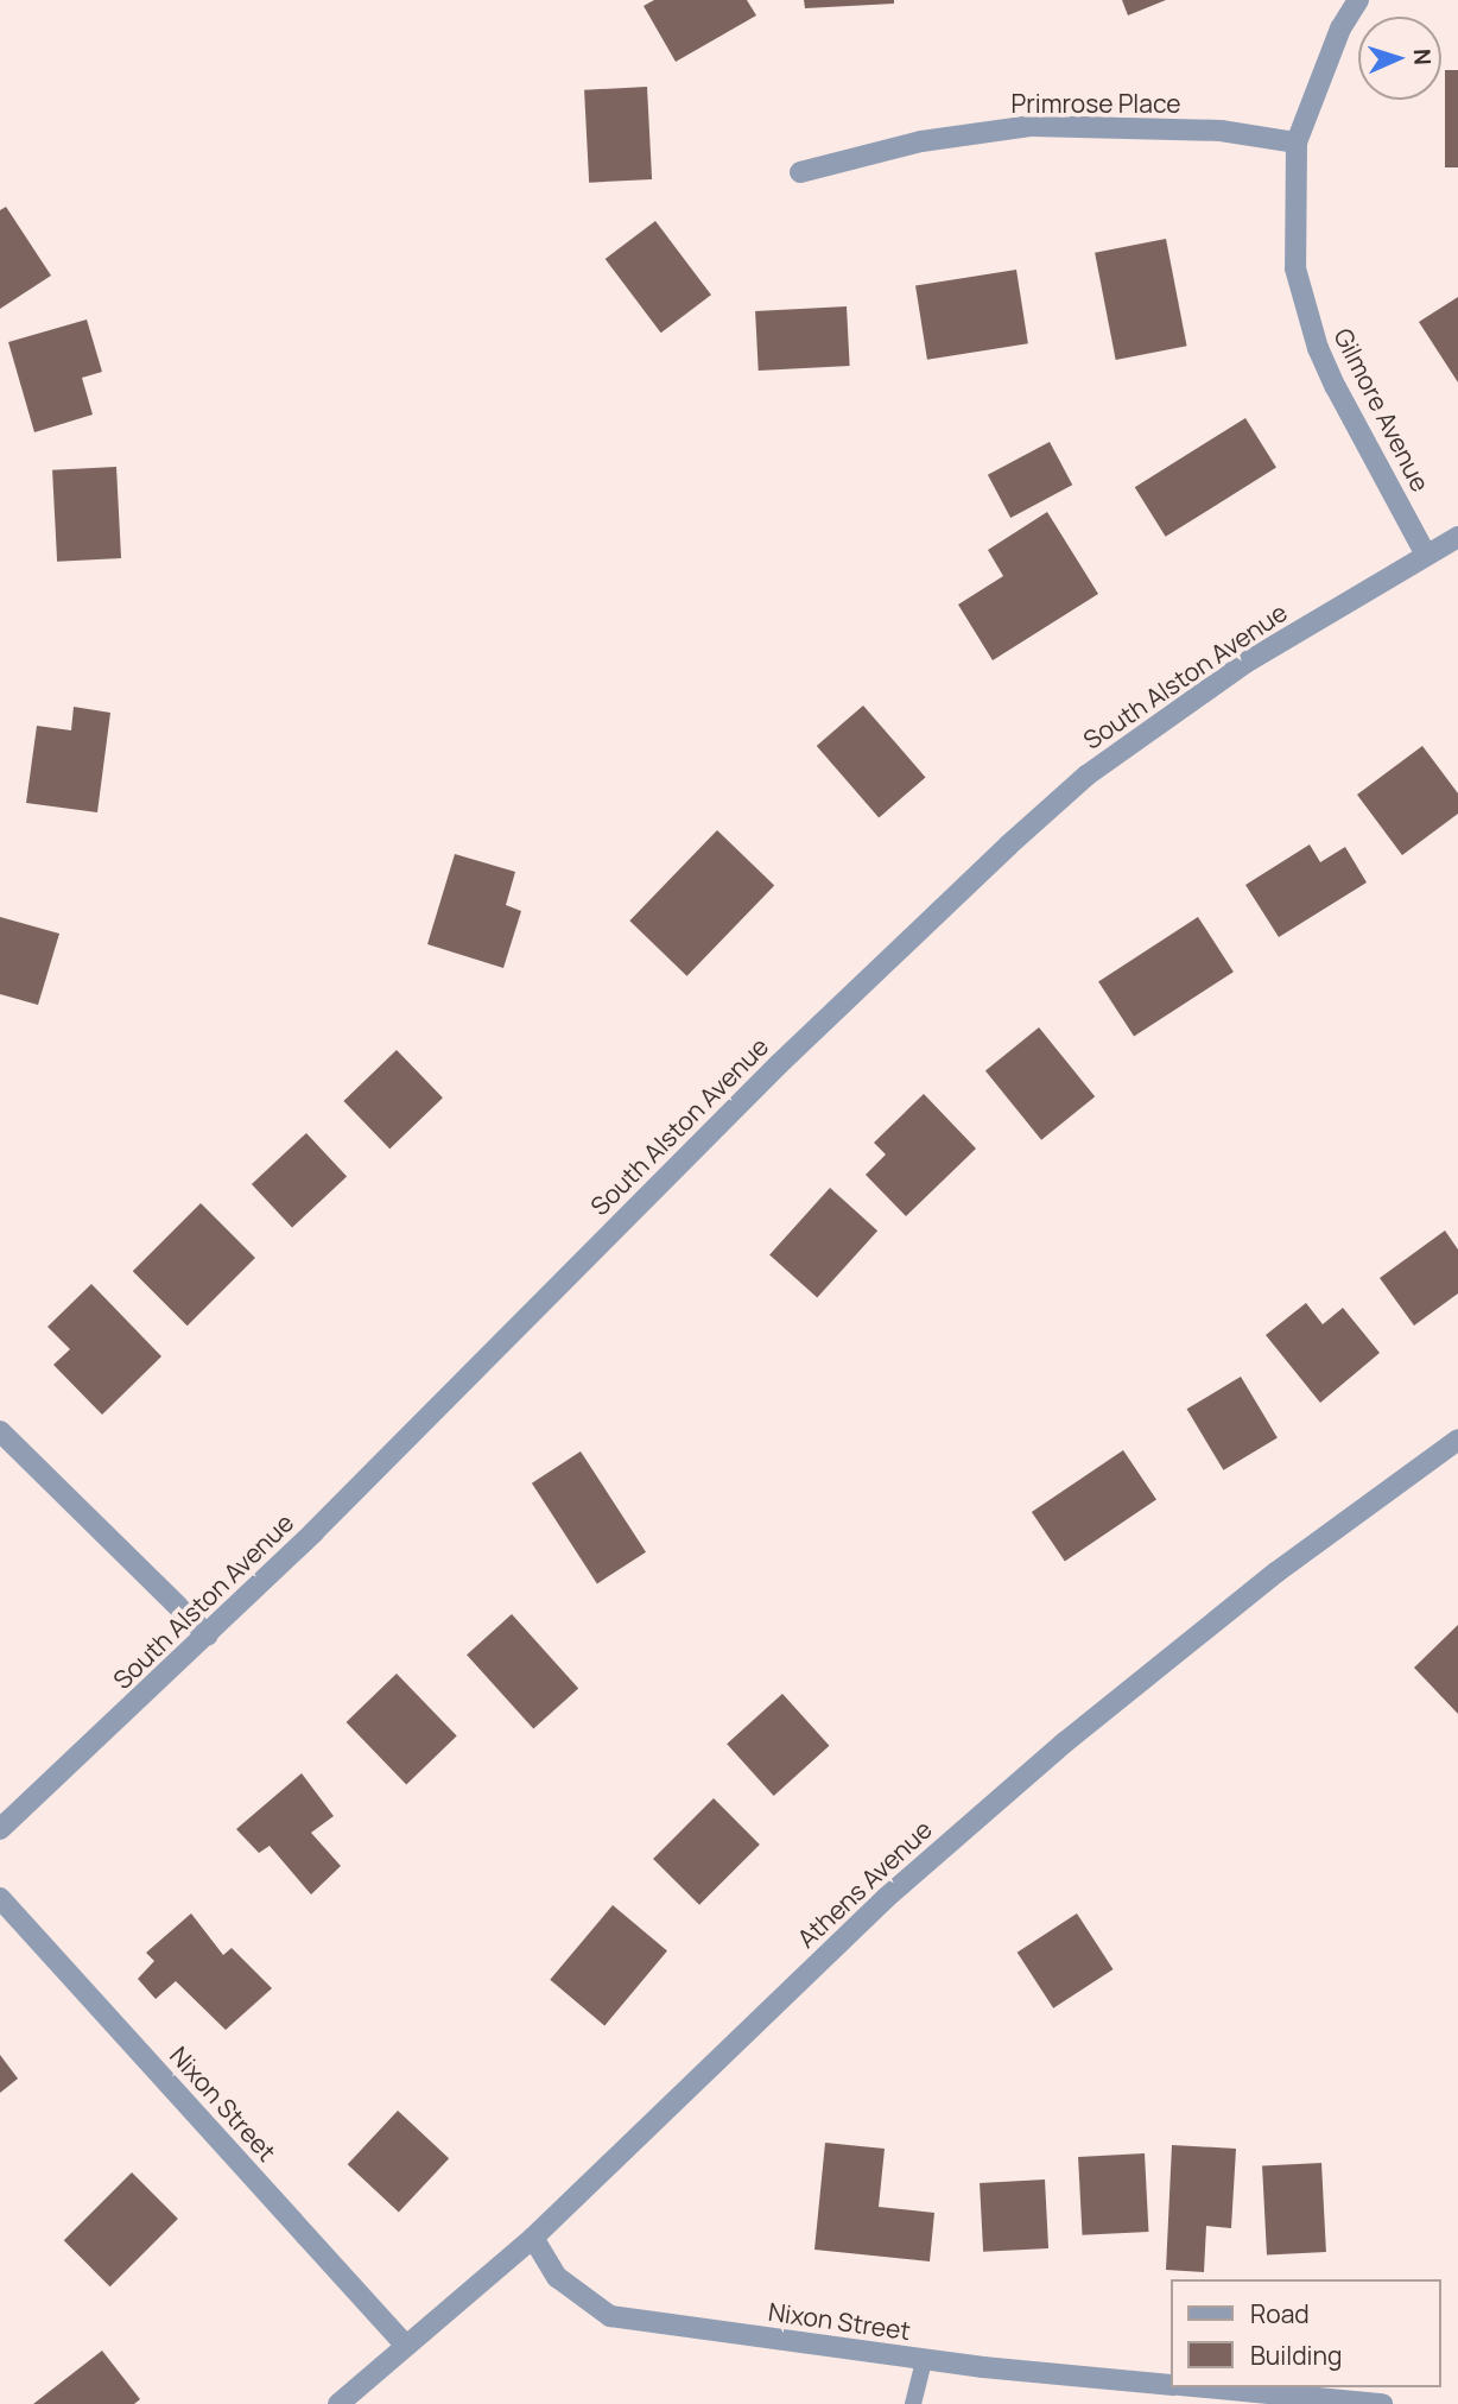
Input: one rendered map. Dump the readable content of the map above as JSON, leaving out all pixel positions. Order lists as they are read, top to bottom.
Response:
{
  "streets": {
    "street": [
      "Primrose Place",
      "Gilmore Avenue",
      "South Alston Avenue",
      "Athens Avenue",
      "Nixon Street"
    ]
  },
  "crossings": [
    ["Primrose Place", "Gilmore Avenue"],
    ["Gilmore Avenue", "South Alston Avenue"],
    ["Athens Avenue", "Nixon Street"]
  ],
  "legend": ["Road", "Building"],
  "north": "right"
}
